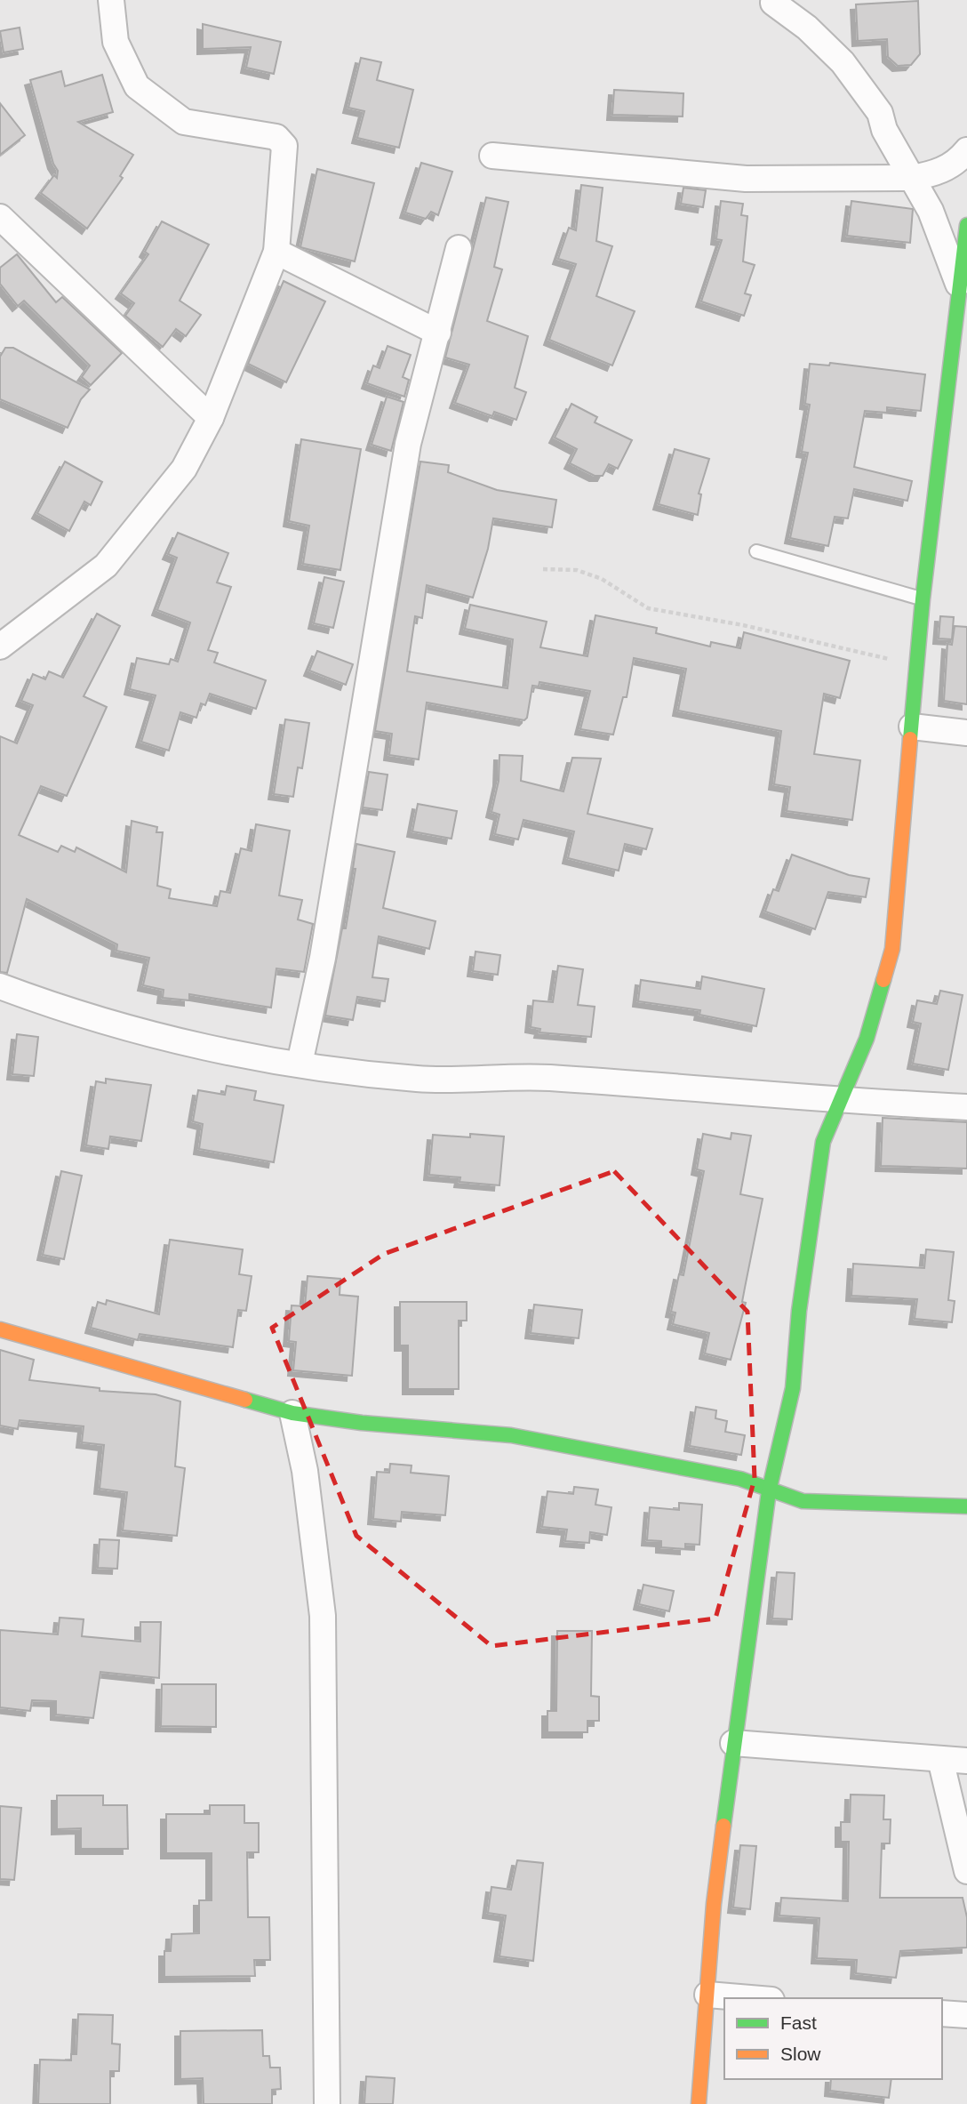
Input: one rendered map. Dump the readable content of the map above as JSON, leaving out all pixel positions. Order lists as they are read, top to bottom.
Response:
{
  "legend": ["Fast", "Slow"]
}
